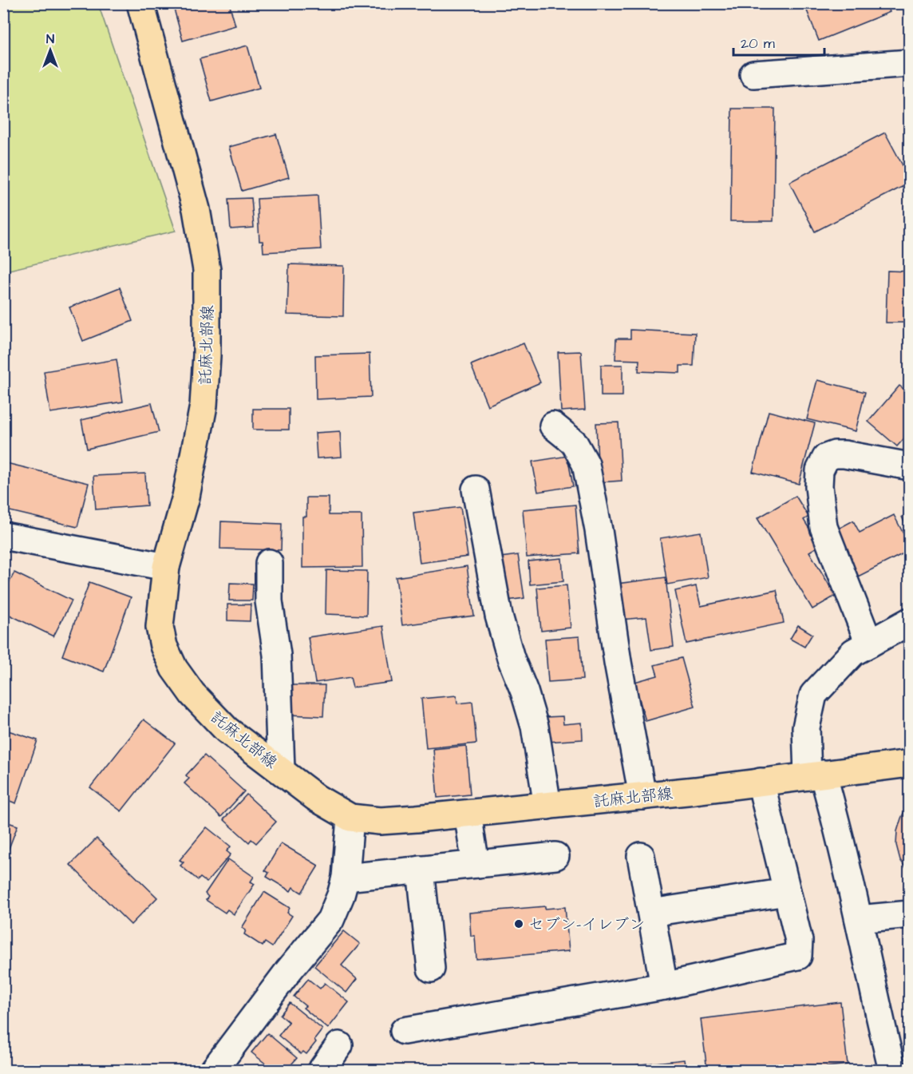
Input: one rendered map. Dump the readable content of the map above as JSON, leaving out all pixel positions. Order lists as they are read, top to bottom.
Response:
{
  "streets": {
    "main road": ["託麻北部線"]
  },
  "places": ["セブン-イレブン"],
  "scale_bar": "20 m",
  "north": "top"
}
